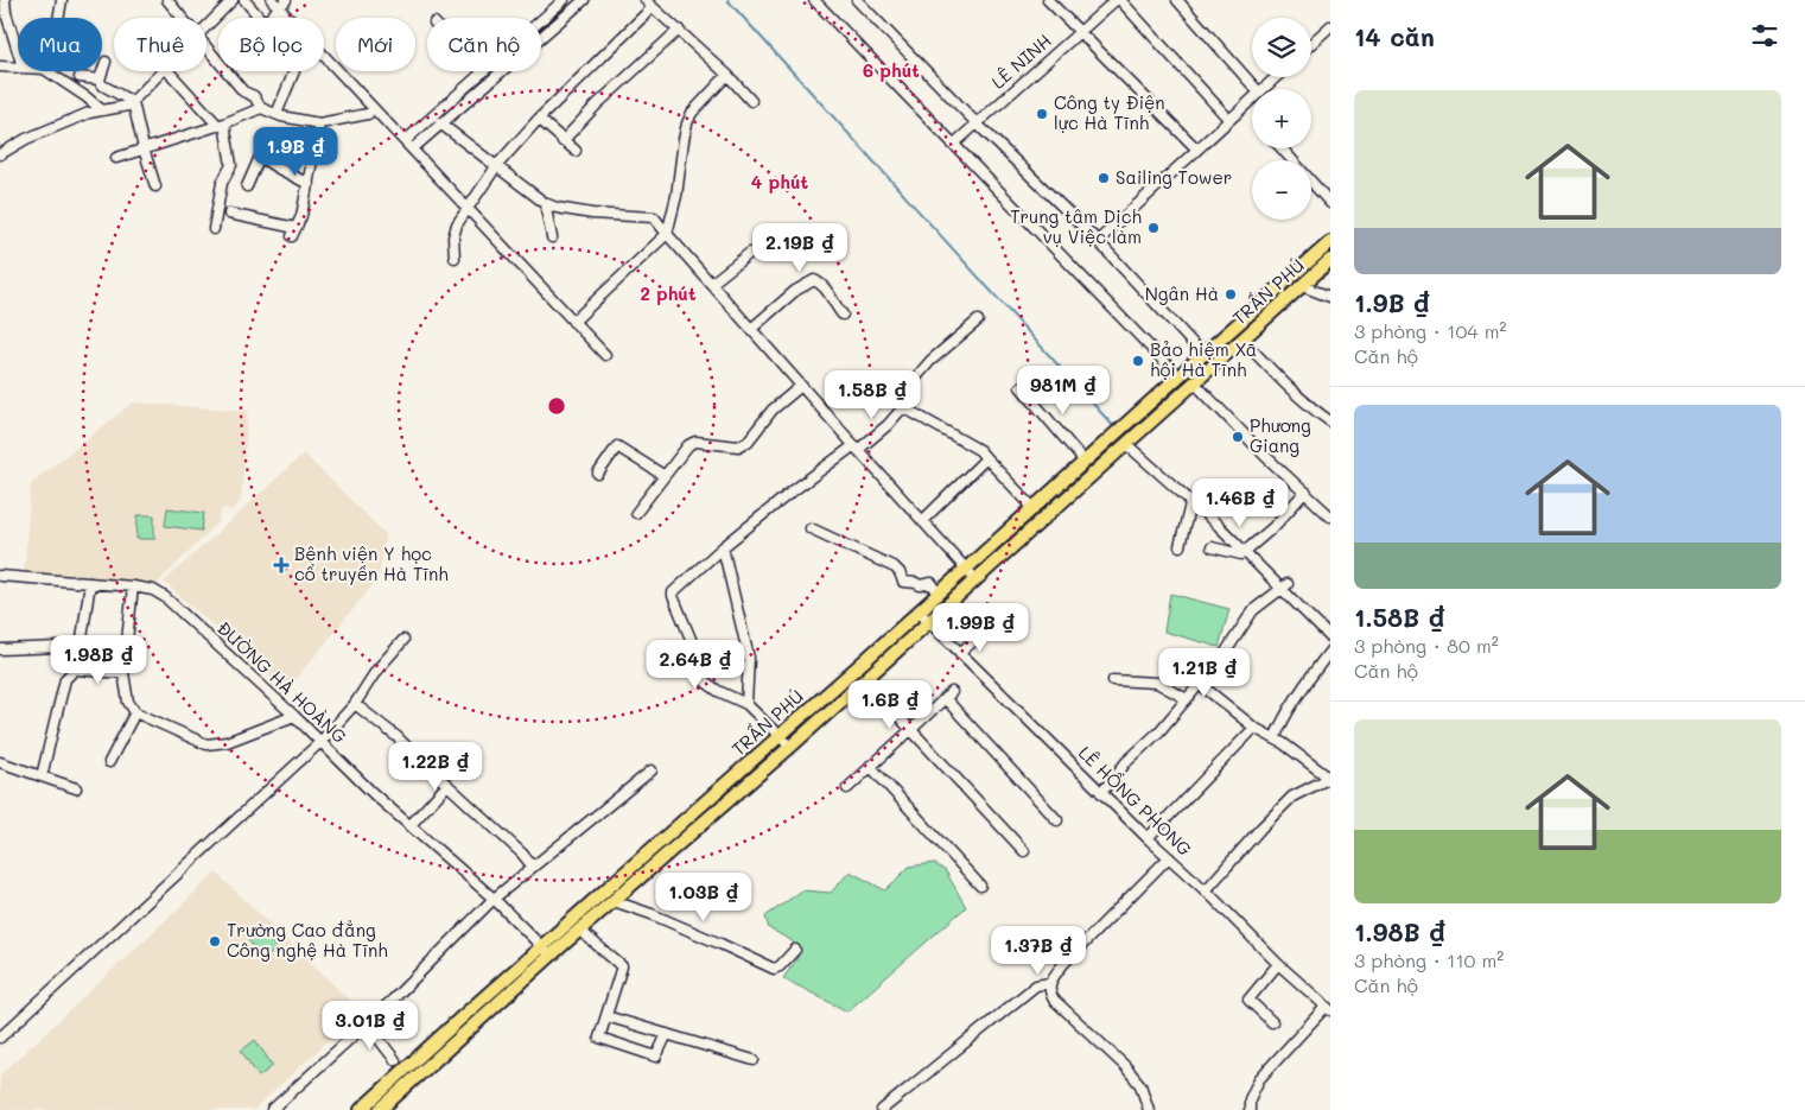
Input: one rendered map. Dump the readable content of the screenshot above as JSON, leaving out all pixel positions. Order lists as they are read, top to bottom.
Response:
{
  "streets": {
    "main road": ["TRẦN PHÚ"],
    "street": ["LÊ NINH", "ĐƯỜNG HÀ HOÀNG", "LÊ HỒNG PHONG"]
  },
  "crossings": [
    ["TRẦN PHÚ", "ĐƯỜNG HÀ HOÀNG"],
    ["TRẦN PHÚ", "LÊ HỒNG PHONG"]
  ],
  "places": {
    "other": [
      "Công ty Điện lực Hà Tĩnh",
      "Sailing Tower",
      "Trung tâm Dịch vụ Việc làm",
      "Ngân Hà",
      "Bảo hiệm Xã hội Hà Tĩnh",
      "Phương Giang",
      "Trường Cao đẳng Công nghệ Hà Tĩnh"
    ],
    "health": ["Bệnh viện Y học cổ truyền Hà Tĩnh"]
  },
  "page": {
    "heading": "14 căn",
    "map_buttons": ["+", "−"],
    "chip": [
      "Mua",
      "Thuê",
      "Bộ lọc",
      "Mới",
      "Căn hộ"
    ],
    "list": [
      {
        "name": "1.9B ₫",
        "note": "3 phòng · 104 m² · Căn hộ"
      },
      {
        "name": "1.58B ₫",
        "note": "3 phòng · 80 m² · Căn hộ"
      },
      {
        "name": "1.98B ₫",
        "note": "3 phòng · 110 m² · Căn hộ"
      }
    ],
    "price": [
      "1.9B ₫",
      "2.19B ₫",
      "981M ₫",
      "1.58B ₫",
      "1.46B ₫",
      "1.99B ₫",
      "1.98B ₫",
      "2.64B ₫",
      "1.21B ₫",
      "1.6B ₫",
      "1.22B ₫",
      "1.03B ₫",
      "1.37B ₫",
      "3.01B ₫"
    ]
  },
  "rings": ["6 phút", "4 phút", "2 phút"]
}
